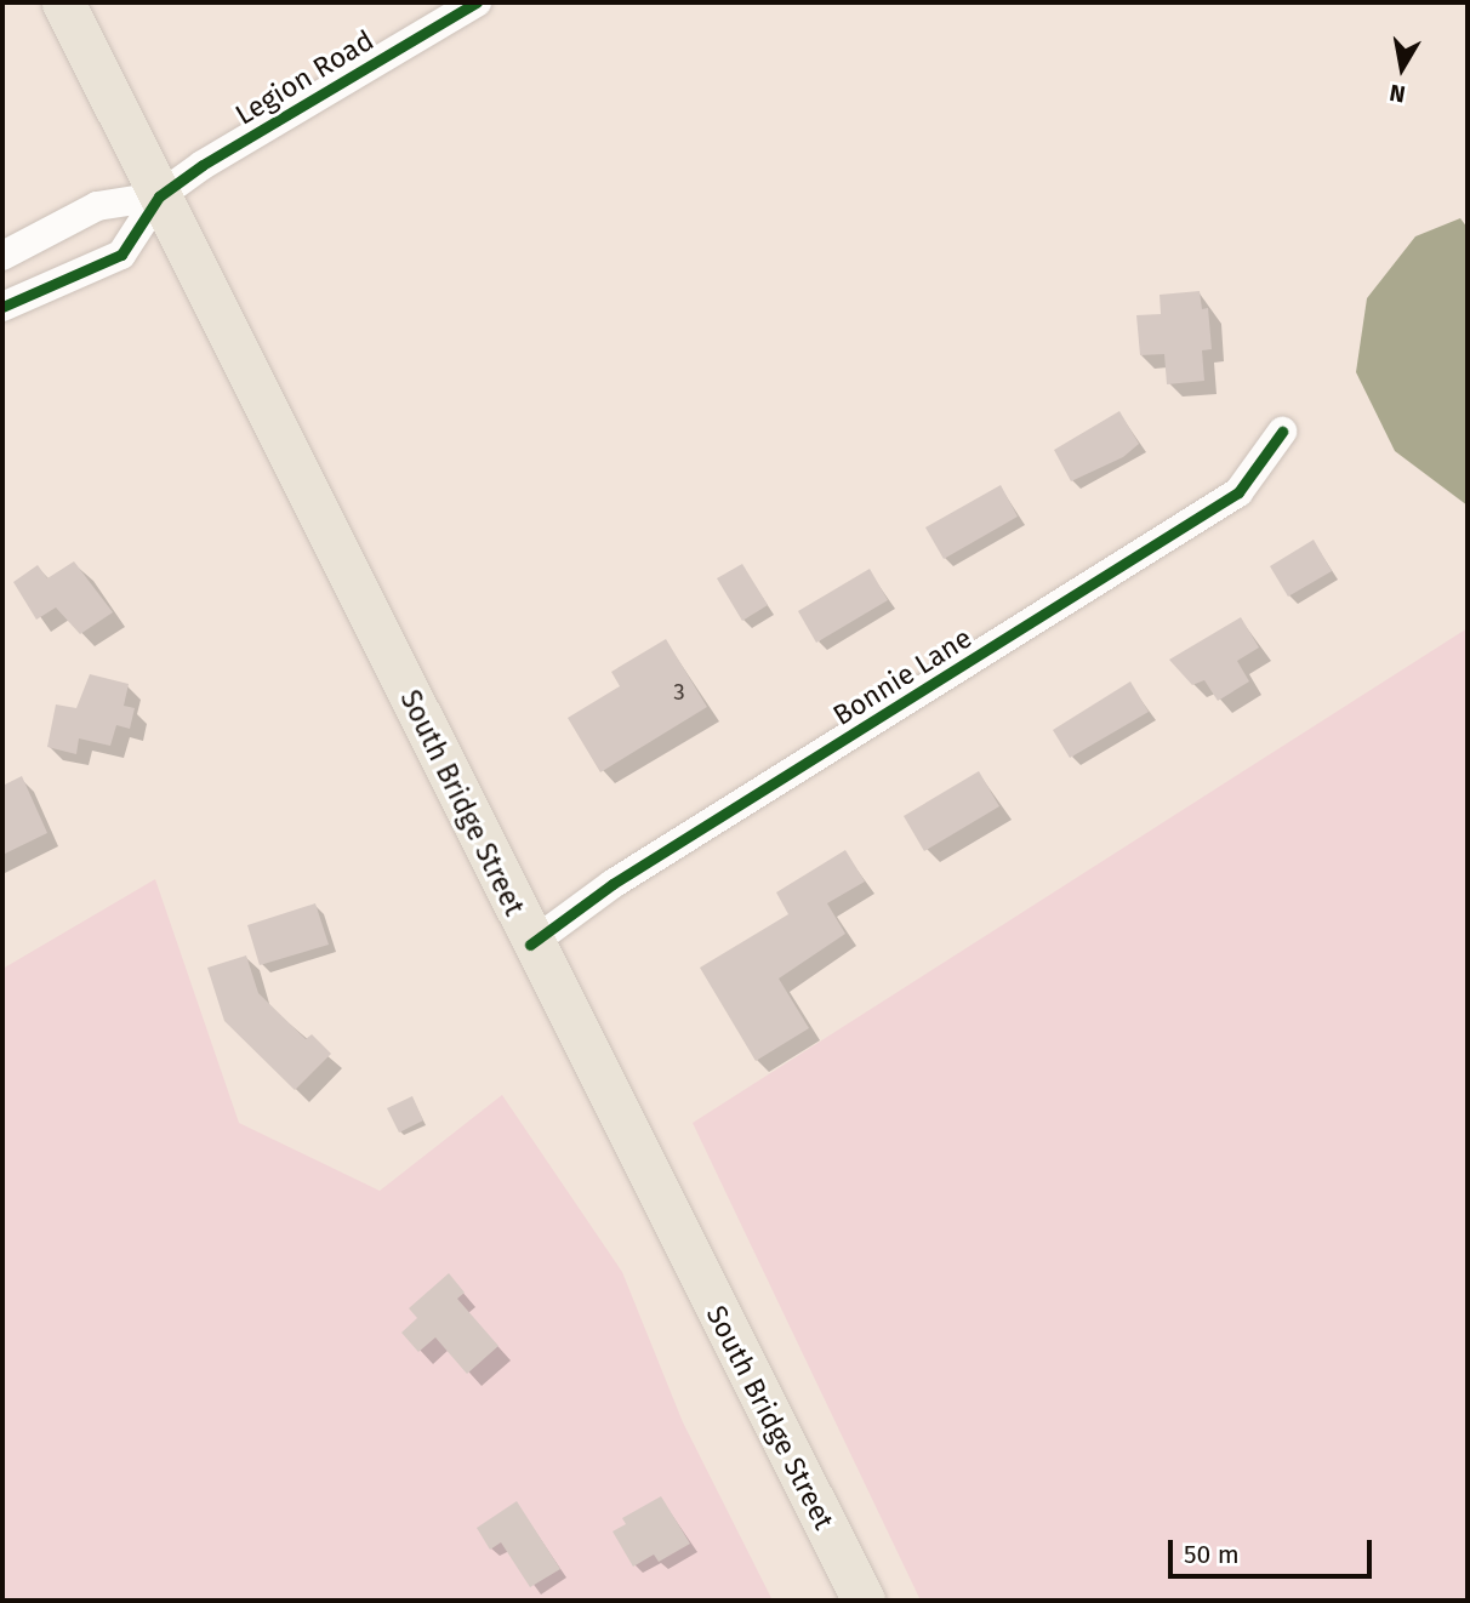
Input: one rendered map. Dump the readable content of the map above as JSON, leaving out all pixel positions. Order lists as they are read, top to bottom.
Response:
{
  "streets": {
    "highway": ["South Bridge Street"],
    "street": ["Legion Road", "Bonnie Lane"]
  },
  "crossings": [
    ["Legion Road", "South Bridge Street"],
    ["Bonnie Lane", "South Bridge Street"]
  ],
  "house_numbers": ["3"],
  "scale_bar": "50 m",
  "north": "bottom"
}
